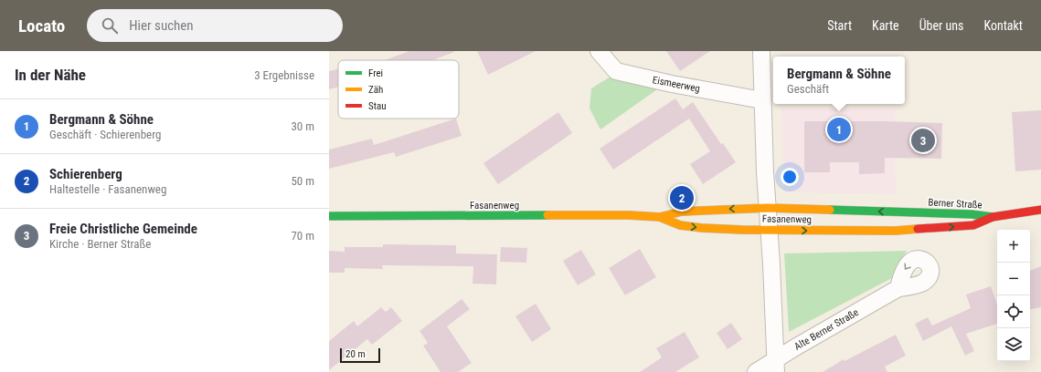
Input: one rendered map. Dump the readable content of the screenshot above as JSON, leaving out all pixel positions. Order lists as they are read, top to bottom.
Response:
{
  "streets": {
    "main road": ["Berner Straße", "Fasanenweg"],
    "street": ["Eismeerweg", "Alte Berner Straße"]
  },
  "crossings": [
    ["Berner Straße", "Fasanenweg"]
  ],
  "legend": ["Frei", "Zäh", "Stau"],
  "scale_bar": "20 m",
  "page": {
    "header": "Locato",
    "search": "Hier suchen",
    "nav": [
      "Start",
      "Karte",
      "Über uns",
      "Kontakt"
    ],
    "heading": ["In der Nähe", "3 Ergebnisse"],
    "popup": ["Bergmann & Söhne", "Geschäft"],
    "list": [
      {
        "mark": "1",
        "name": "Bergmann & Söhne",
        "note": "Geschäft · Schierenberg",
        "value": "30 m"
      },
      {
        "mark": "2",
        "name": "Schierenberg",
        "note": "Haltestelle · Fasanenweg",
        "value": "50 m"
      },
      {
        "mark": "3",
        "name": "Freie Christliche Gemeinde",
        "note": "Kirche · Berner Straße",
        "value": "70 m"
      }
    ],
    "pins": ["1", "3", "2"],
    "map_buttons": ["+", "−"],
    "scale": "20 m"
  }
}
